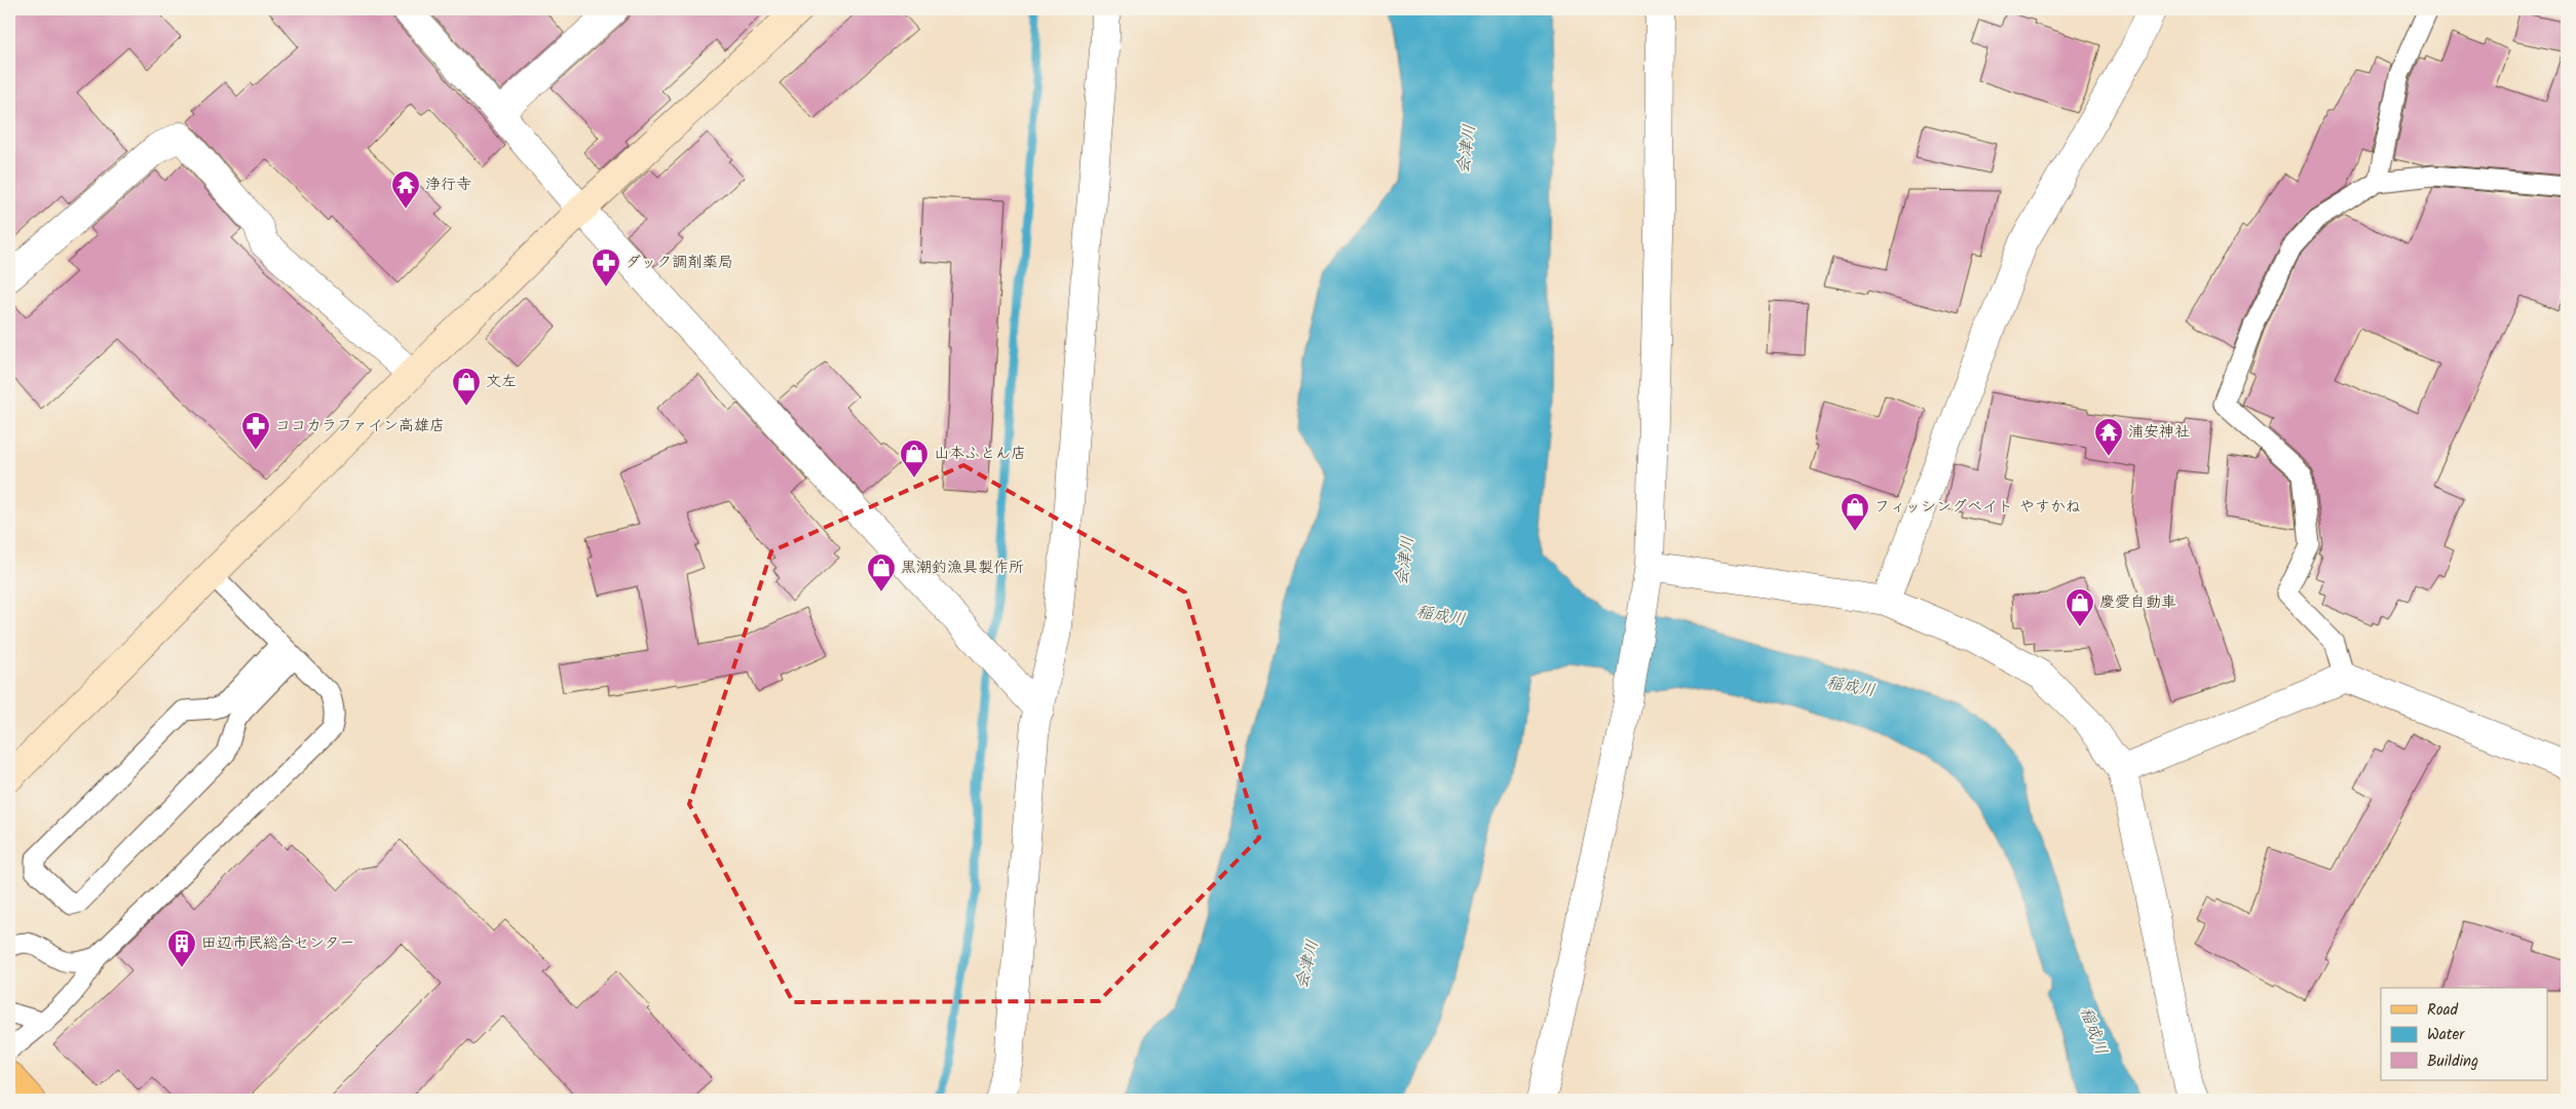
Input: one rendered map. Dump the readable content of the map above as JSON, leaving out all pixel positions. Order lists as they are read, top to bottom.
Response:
{
  "water": ["会津川", "稲成川"],
  "places": {
    "temple": ["浄行寺", "浦安神社"],
    "pharmacy": ["ダック調剤薬局", "ココカラファイン高雄店"],
    "shop": [
      "文左",
      "山本ふとん店",
      "フィッシングベイト やすかね",
      "黒潮釣漁具製作所",
      "慶愛自動車"
    ],
    "building": ["田辺市民総合センター"]
  },
  "legend": ["Road", "Water", "Building"]
}
